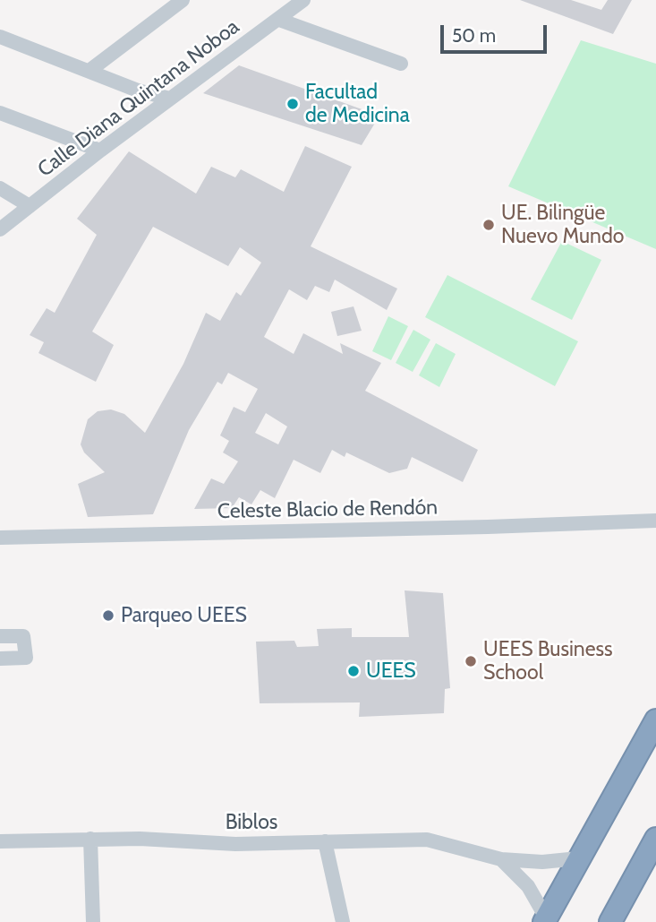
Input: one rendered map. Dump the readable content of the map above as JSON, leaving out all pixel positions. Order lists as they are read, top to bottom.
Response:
{
  "streets": {
    "street": ["Calle Diana Quintana Noboa", "Celeste Blacio de Rendón", "Biblos"]
  },
  "places": [
    "Facultad de Medicina",
    "UE. Bilingüe Nuevo Mundo",
    "Parqueo UEES",
    "UEES Business School",
    "UEES"
  ],
  "scale_bar": "50 m"
}
